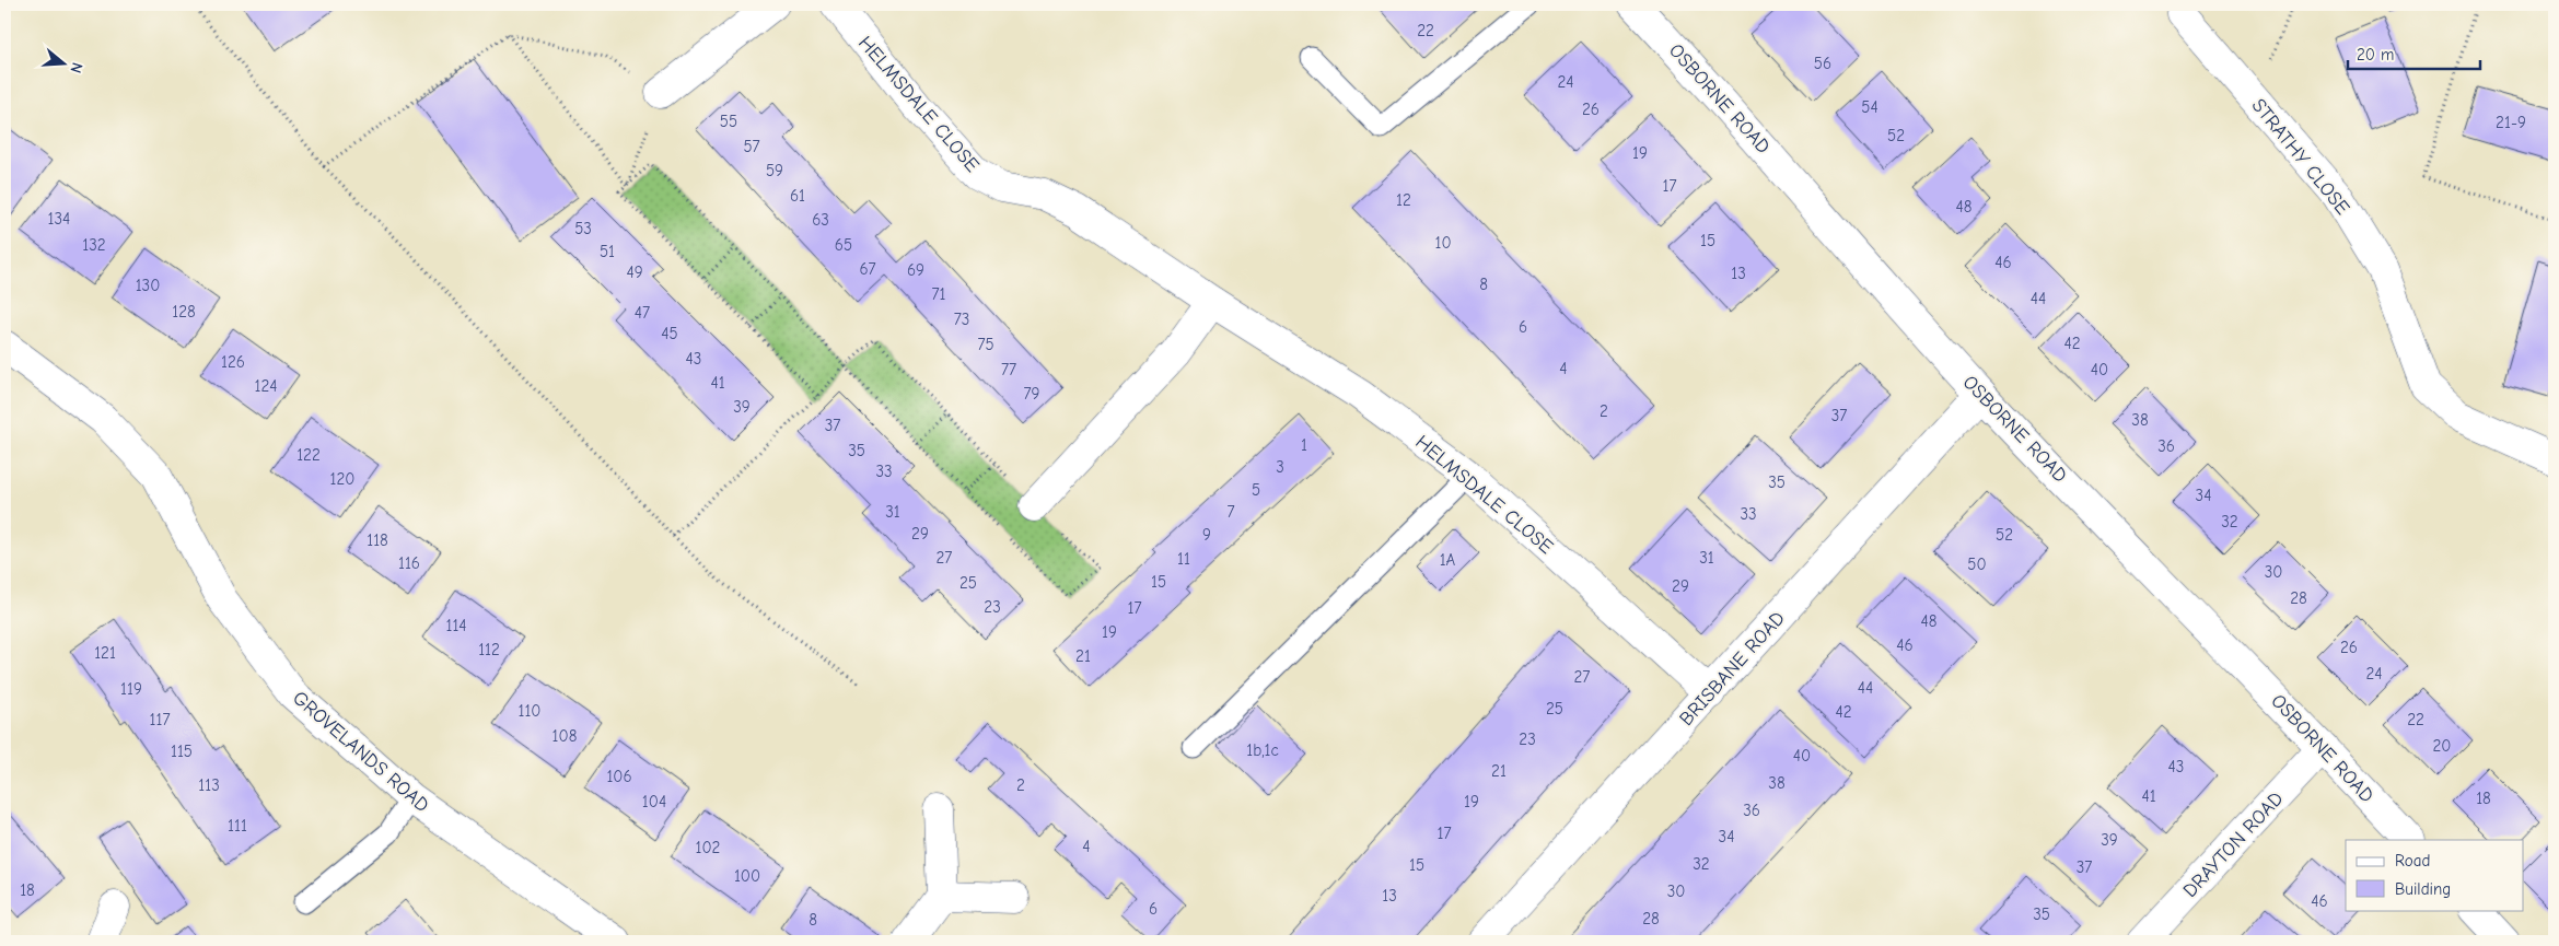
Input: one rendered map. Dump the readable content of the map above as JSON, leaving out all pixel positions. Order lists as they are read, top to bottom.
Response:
{
  "streets": {
    "street": [
      "OSBORNE ROAD",
      "HELMSDALE CLOSE",
      "STRATHY CLOSE",
      "BRISBANE ROAD",
      "GROVELANDS ROAD",
      "DRAYTON ROAD"
    ]
  },
  "crossings": [
    ["OSBORNE ROAD", "BRISBANE ROAD"],
    ["OSBORNE ROAD", "DRAYTON ROAD"],
    ["HELMSDALE CLOSE", "BRISBANE ROAD"]
  ],
  "house_numbers": [
    "22",
    "56",
    "24",
    "54",
    "26",
    "55",
    "21-9",
    "52",
    "57",
    "19",
    "59",
    "17",
    "61",
    "12",
    "48",
    "134",
    "63",
    "53",
    "15",
    "10",
    "132",
    "65",
    "51",
    "46",
    "67",
    "69",
    "49",
    "13",
    "8",
    "130",
    "71",
    "44",
    "128",
    "47",
    "73",
    "6",
    "45",
    "42",
    "75",
    "43",
    "126",
    "4",
    "77",
    "40",
    "41",
    "124",
    "79",
    "39",
    "2",
    "37",
    "38",
    "37",
    "1",
    "36",
    "35",
    "122",
    "3",
    "33",
    "120",
    "35",
    "5",
    "34",
    "31",
    "7",
    "33",
    "32",
    "29",
    "9",
    "52",
    "118",
    "27",
    "31",
    "11",
    "1A",
    "116",
    "50",
    "30",
    "15",
    "25",
    "29",
    "28",
    "23",
    "17",
    "48",
    "114",
    "19",
    "46",
    "26",
    "112",
    "121",
    "21",
    "24",
    "27",
    "44",
    "119",
    "25",
    "110",
    "42",
    "117",
    "22",
    "108",
    "23",
    "20",
    "1b,1c",
    "115",
    "40",
    "43",
    "21",
    "106",
    "38",
    "113",
    "2",
    "41",
    "18",
    "104",
    "19",
    "36",
    "111",
    "17",
    "34",
    "39",
    "4",
    "102",
    "32",
    "15",
    "37",
    "100",
    "18",
    "30",
    "13",
    "46",
    "6",
    "35",
    "28",
    "8"
  ],
  "legend": ["Road", "Building"],
  "scale_bar": "20 m",
  "north": "right"
}
